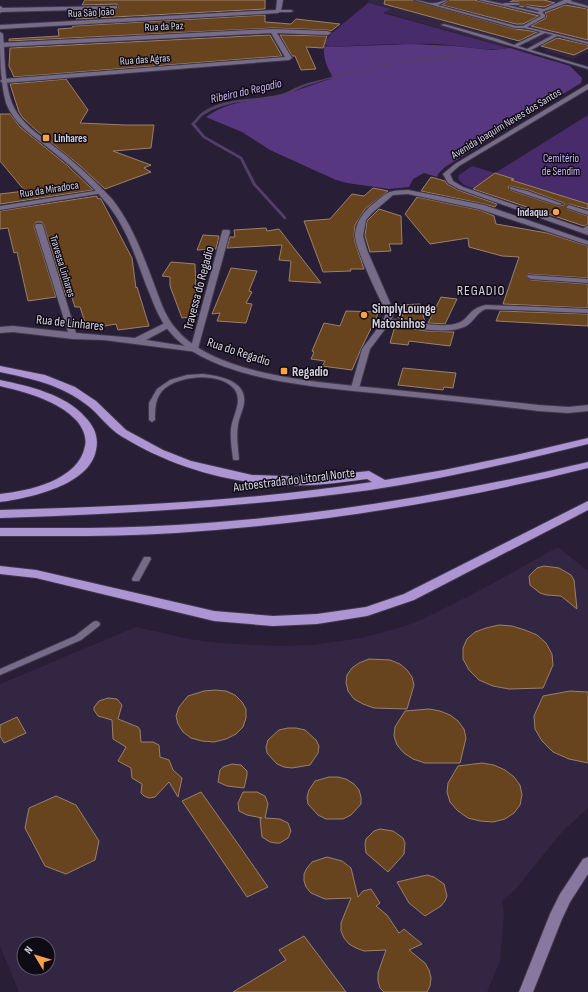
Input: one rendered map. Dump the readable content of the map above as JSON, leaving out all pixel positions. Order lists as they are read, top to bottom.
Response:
{
  "streets": {
    "highway": ["Autoestrada do Litoral Norte"],
    "street": [
      "Rua São João",
      "Rua da Paz",
      "Rua das Agras",
      "Avenida Joaquim Neves dos Santos",
      "Rua da Miradoca",
      "Travessa Linhares",
      "Travessa do Regadio",
      "Rua de Linhares",
      "Rua do Regadio"
    ]
  },
  "crossings": [
    ["Rua da Paz", "Rua das Agras"],
    ["Rua da Paz", "Rua do Regadio"],
    ["Rua das Agras", "Rua do Regadio"],
    ["Rua da Miradoca", "Rua do Regadio"],
    ["Travessa Linhares", "Rua de Linhares"],
    ["Travessa do Regadio", "Rua de Linhares"],
    ["Travessa do Regadio", "Rua do Regadio"],
    ["Rua de Linhares", "Rua do Regadio"]
  ],
  "districts": ["REGADIO"],
  "water": ["Ribeira do Regadio"],
  "parks": ["Cemitério de Sendim"],
  "places": {
    "transit": ["Linhares", "Regadio"],
    "other": ["Indaqua", "SimplyLounge Matosinhos"]
  },
  "north": "top left"
}
